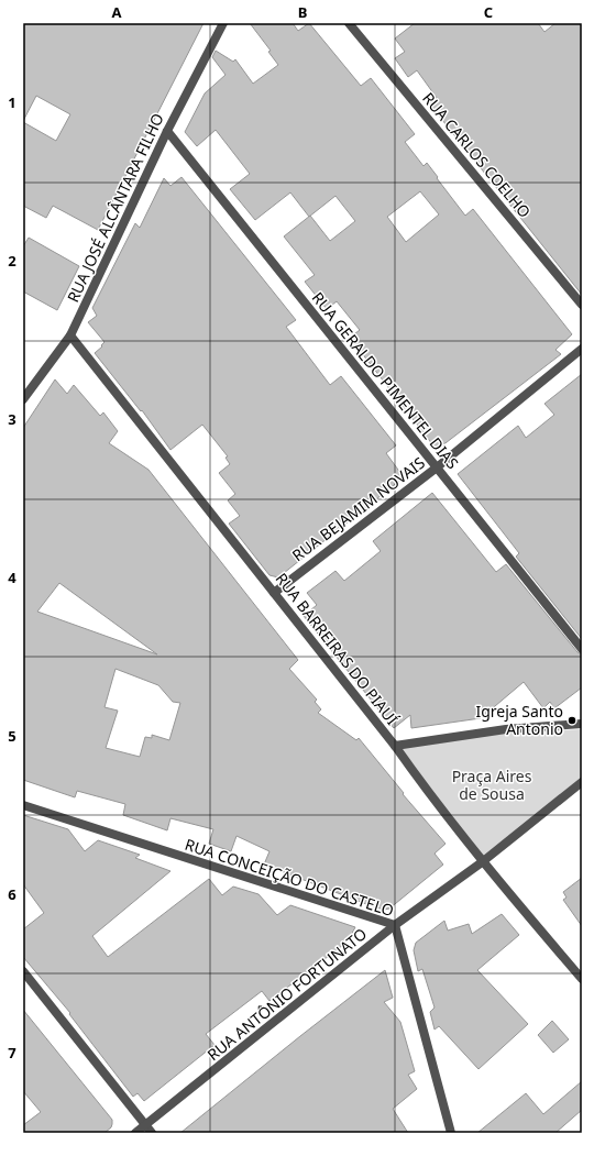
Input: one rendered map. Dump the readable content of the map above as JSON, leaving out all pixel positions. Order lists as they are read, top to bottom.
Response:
{
  "streets": {
    "street": [
      "RUA CARLOS COELHO",
      "RUA JOSÉ ALCÂNTARA FILHO",
      "RUA GERALDO PIMENTEL DIAS",
      "RUA BEJAMIM NOVAIS",
      "RUA BARREIRAS DO PIAUÍ",
      "RUA CONCEIÇÃO DO CASTELO",
      "RUA ANTÔNIO FORTUNATO"
    ]
  },
  "crossings": [
    ["RUA JOSÉ ALCÂNTARA FILHO", "RUA GERALDO PIMENTEL DIAS"],
    ["RUA JOSÉ ALCÂNTARA FILHO", "RUA BARREIRAS DO PIAUÍ"],
    ["RUA GERALDO PIMENTEL DIAS", "RUA BEJAMIM NOVAIS"],
    ["RUA BEJAMIM NOVAIS", "RUA BARREIRAS DO PIAUÍ"],
    ["RUA BARREIRAS DO PIAUÍ", "RUA ANTÔNIO FORTUNATO"],
    ["RUA CONCEIÇÃO DO CASTELO", "RUA ANTÔNIO FORTUNATO"]
  ],
  "parks": ["Praça Aires de Sousa"],
  "places": ["Igreja Santo Antonio"],
  "grid": {
    "columns": ["A", "B", "C"],
    "rows": [
      "1",
      "2",
      "3",
      "4",
      "5",
      "6",
      "7"
    ]
  }
}
